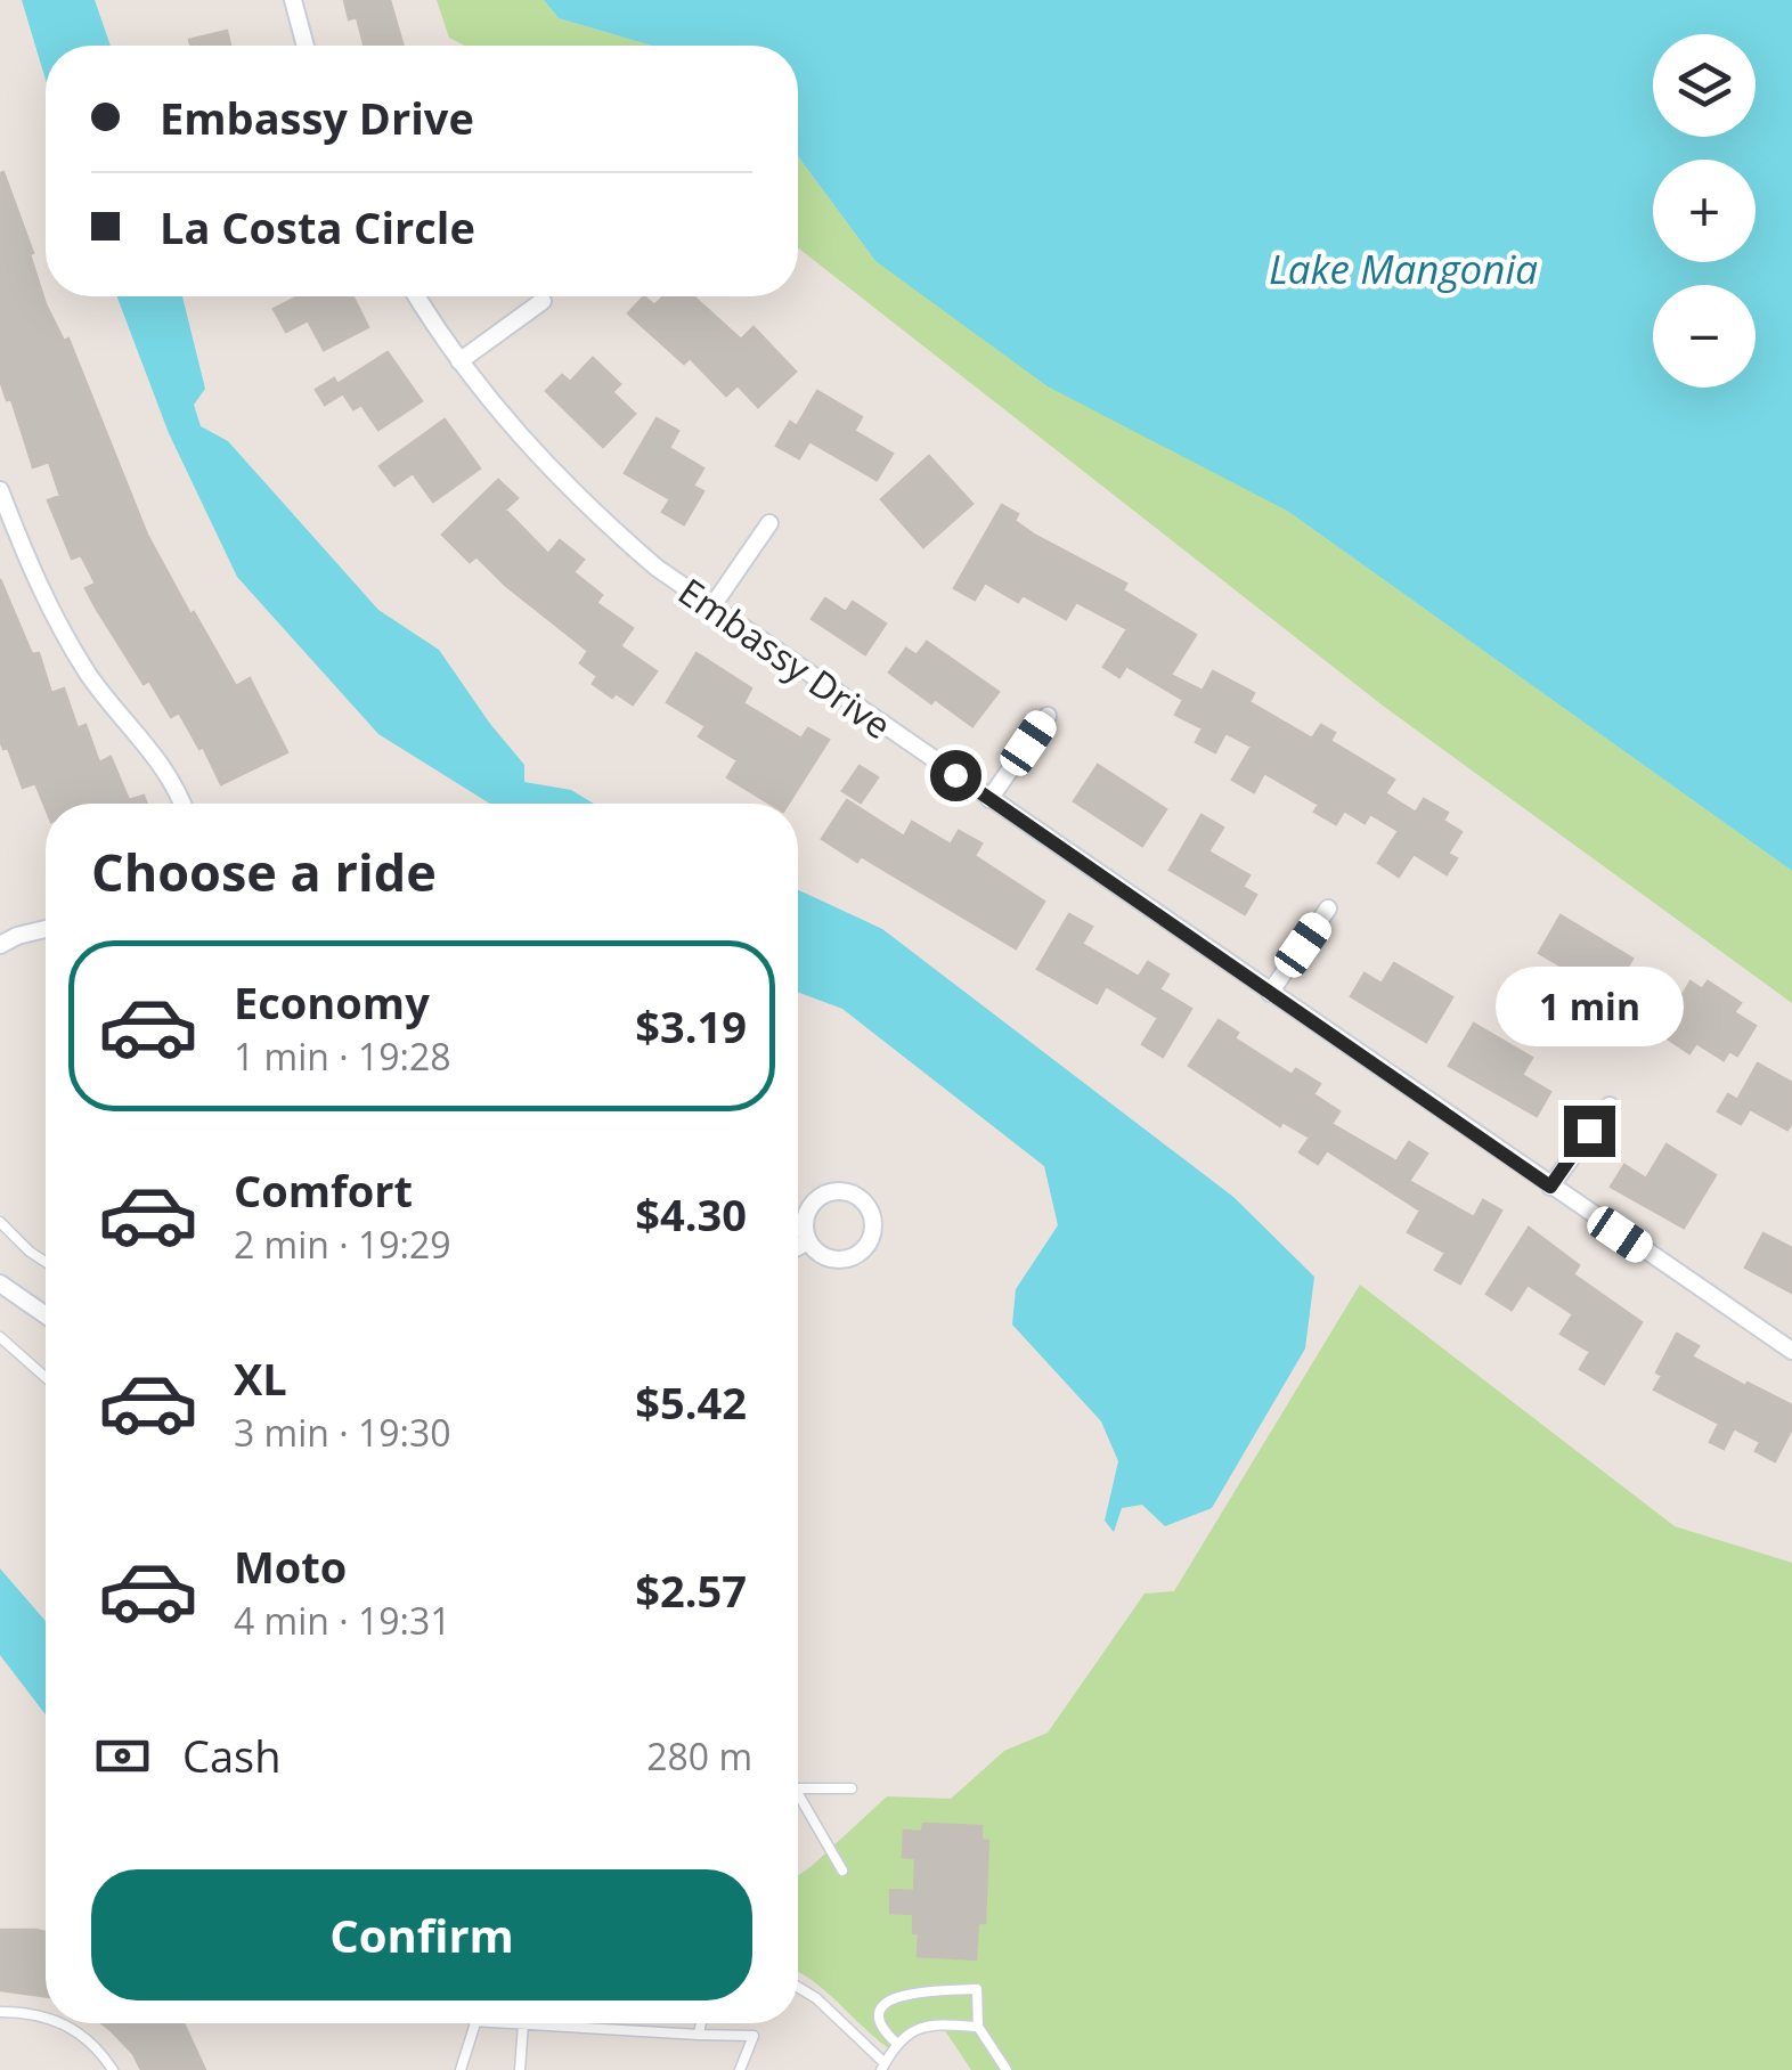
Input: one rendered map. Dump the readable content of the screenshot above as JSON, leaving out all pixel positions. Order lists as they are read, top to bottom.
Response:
{
  "streets": {
    "street": ["Embassy Drive"]
  },
  "water": ["Lake Mangonia"],
  "page": {
    "map_buttons": ["+", "−"],
    "banner": ["Embassy Drive", "La Costa Circle"],
    "heading": "Choose a ride",
    "list": [
      {
        "name": "Economy",
        "note": "1 min · 19:28",
        "value": "$3.19"
      },
      {
        "name": "Comfort",
        "note": "2 min · 19:29",
        "value": "$4.30"
      },
      {
        "name": "XL",
        "note": "3 min · 19:30",
        "value": "$5.42"
      },
      {
        "name": "Moto",
        "note": "4 min · 19:31",
        "value": "$2.57"
      }
    ],
    "bubble": "1 min",
    "pay": ["Cash", "280 m"],
    "buttons": "Confirm"
  }
}
